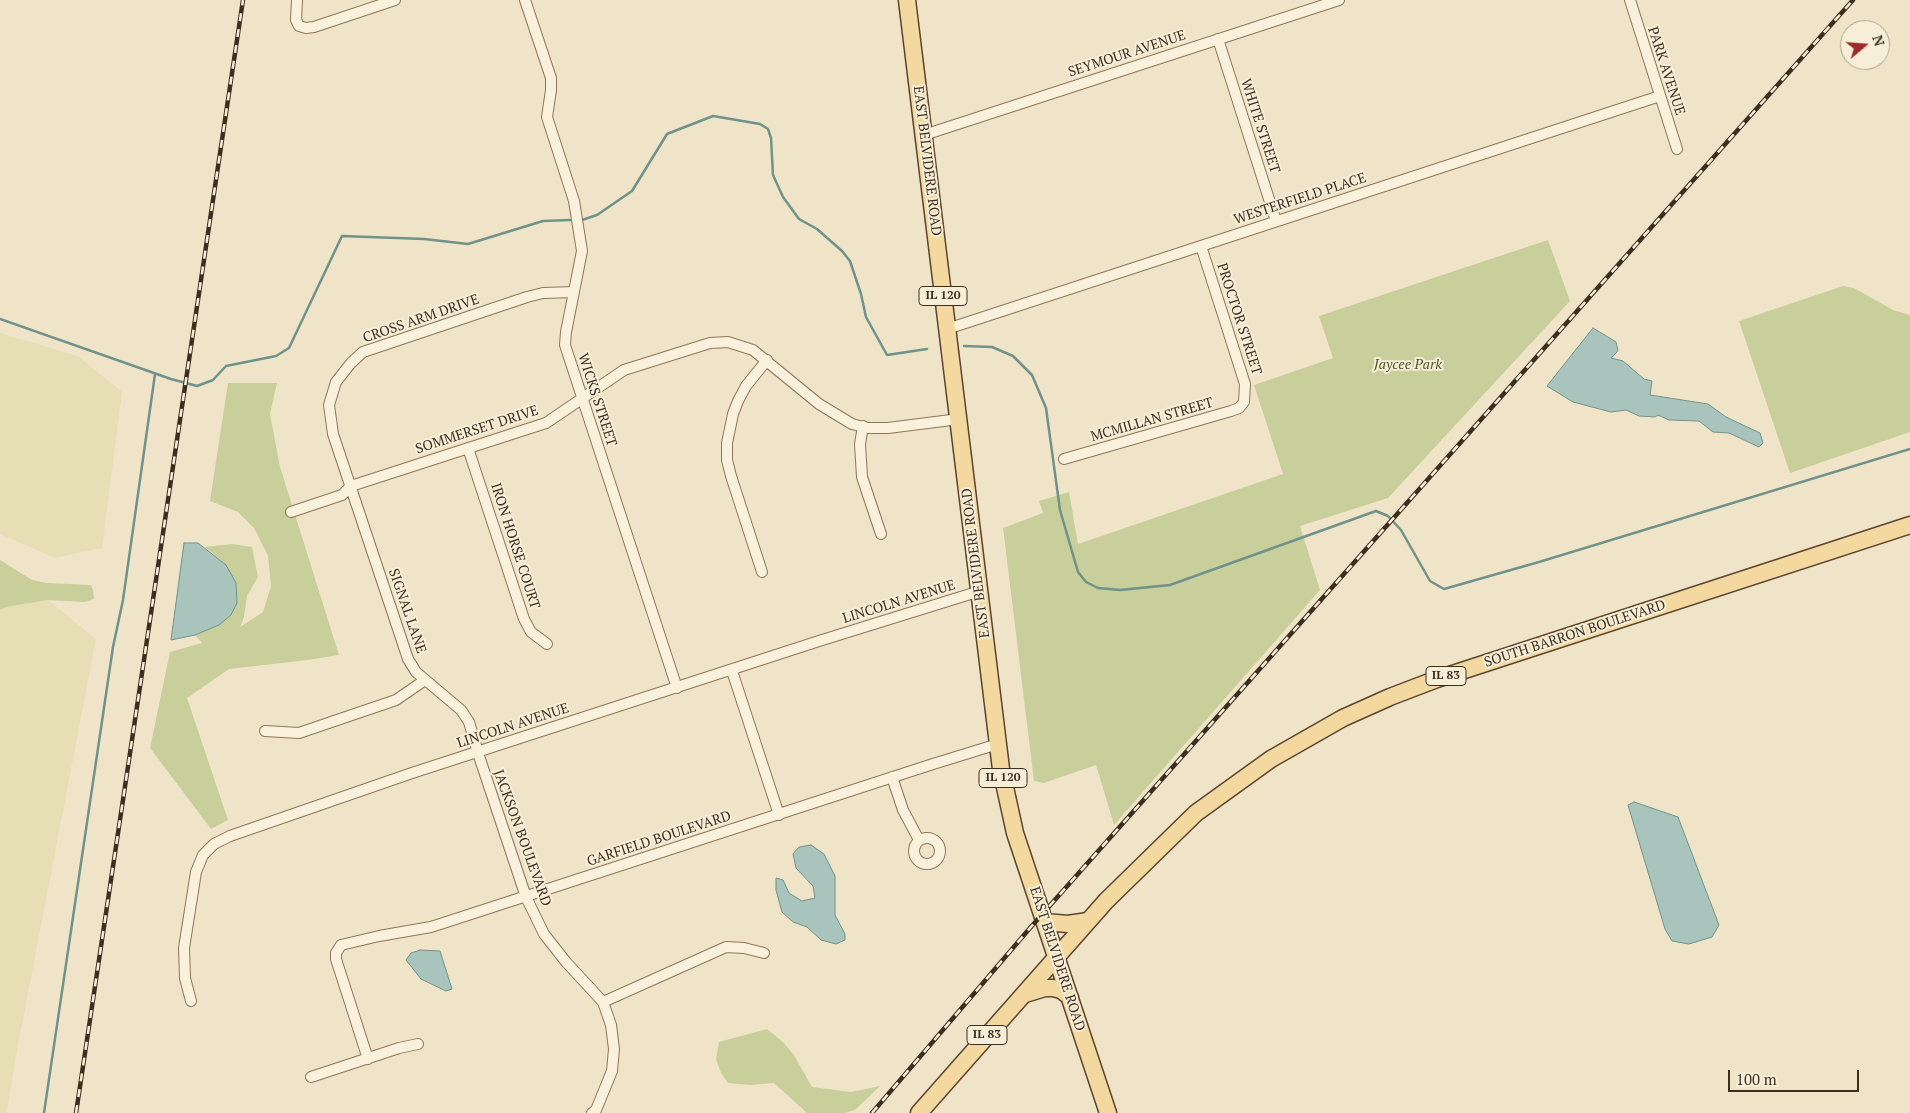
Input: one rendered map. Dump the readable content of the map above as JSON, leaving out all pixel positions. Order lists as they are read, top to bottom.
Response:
{
  "streets": {
    "main road": [
      "EAST BELVIDERE ROAD",
      "IL 120",
      "SOUTH BARRON BOULEVARD",
      "IL 83"
    ],
    "street": [
      "SEYMOUR AVENUE",
      "PARK AVENUE",
      "WHITE STREET",
      "WESTERFIELD PLACE",
      "CROSS ARM DRIVE",
      "PROCTOR STREET",
      "WICKS STREET",
      "MCMILLAN STREET",
      "SOMMERSET DRIVE",
      "IRON HORSE COURT",
      "LINCOLN AVENUE",
      "SIGNAL LANE",
      "JACKSON BOULEVARD",
      "GARFIELD BOULEVARD"
    ]
  },
  "crossings": [
    ["SEYMOUR AVENUE", "WHITE STREET"],
    ["SEYMOUR AVENUE", "EAST BELVIDERE ROAD"],
    ["PARK AVENUE", "WESTERFIELD PLACE"],
    ["WHITE STREET", "WESTERFIELD PLACE"],
    ["EAST BELVIDERE ROAD", "WESTERFIELD PLACE"],
    ["EAST BELVIDERE ROAD", "SOMMERSET DRIVE"],
    ["EAST BELVIDERE ROAD", "LINCOLN AVENUE"],
    ["EAST BELVIDERE ROAD", "SOUTH BARRON BOULEVARD"],
    ["EAST BELVIDERE ROAD", "IL 83"],
    ["EAST BELVIDERE ROAD", "GARFIELD BOULEVARD"],
    ["WESTERFIELD PLACE", "PROCTOR STREET"],
    ["CROSS ARM DRIVE", "WICKS STREET"],
    ["CROSS ARM DRIVE", "SOMMERSET DRIVE"],
    ["CROSS ARM DRIVE", "SIGNAL LANE"],
    ["PROCTOR STREET", "MCMILLAN STREET"],
    ["WICKS STREET", "SOMMERSET DRIVE"],
    ["WICKS STREET", "LINCOLN AVENUE"],
    ["SOMMERSET DRIVE", "IRON HORSE COURT"],
    ["SOMMERSET DRIVE", "SIGNAL LANE"],
    ["LINCOLN AVENUE", "SIGNAL LANE"],
    ["LINCOLN AVENUE", "JACKSON BOULEVARD"],
    ["SIGNAL LANE", "JACKSON BOULEVARD"],
    ["SOUTH BARRON BOULEVARD", "IL 83"],
    ["JACKSON BOULEVARD", "GARFIELD BOULEVARD"]
  ],
  "parks": ["Jaycee Park"],
  "scale_bar": "100 m",
  "north": "right"
}
